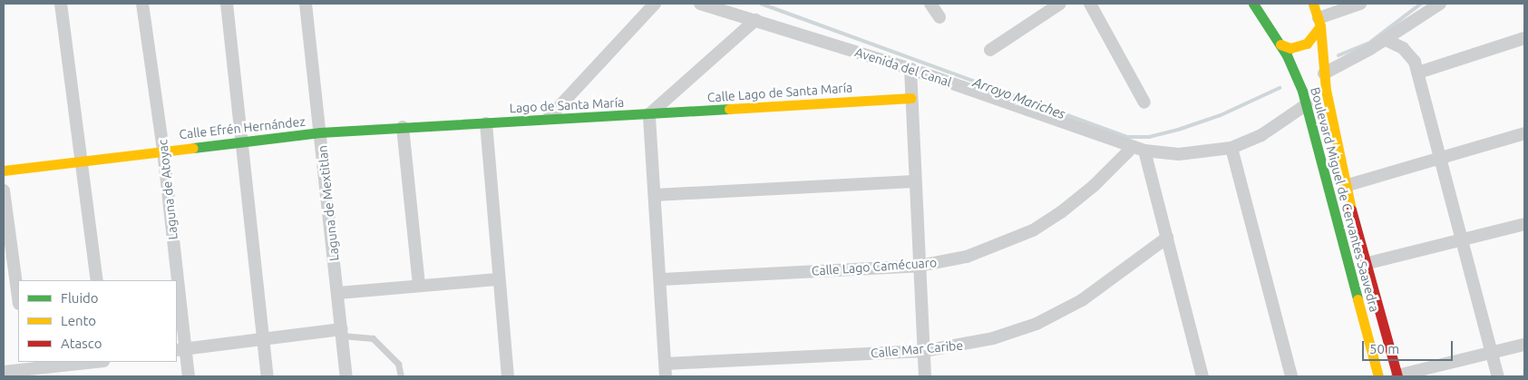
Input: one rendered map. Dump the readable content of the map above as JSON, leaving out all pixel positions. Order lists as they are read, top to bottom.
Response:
{
  "streets": {
    "street": [
      "Avenida del Canal",
      "Calle Lago de Santa María",
      "Lago de Santa María",
      "Calle Efrén Hernández",
      "Laguna de Atoyac",
      "Boulevard Miguel de Cervantes Saavedra",
      "Laguna de Mextitlan",
      "Calle Lago Camécuaro",
      "Calle Mar Caribe"
    ]
  },
  "crossings": [
    ["Avenida del Canal", "Boulevard Miguel de Cervantes Saavedra"],
    ["Avenida del Canal", "Calle Lago Camécuaro"],
    ["Calle Lago de Santa María", "Lago de Santa María"],
    ["Lago de Santa María", "Calle Efrén Hernández"],
    ["Calle Efrén Hernández", "Laguna de Atoyac"],
    ["Calle Efrén Hernández", "Laguna de Mextitlan"]
  ],
  "water": ["Arroyo Mariches"],
  "legend": ["Fluido", "Lento", "Atasco"],
  "scale_bar": "50 m"
}
